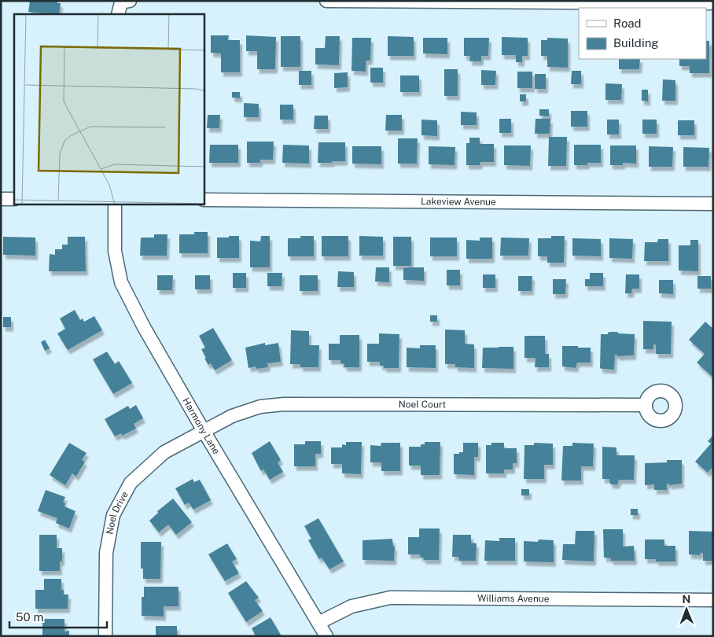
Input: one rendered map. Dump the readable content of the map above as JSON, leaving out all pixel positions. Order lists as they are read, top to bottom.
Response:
{
  "streets": {
    "street": [
      "Lakeview Avenue",
      "Noel Court",
      "Harmony Lane",
      "Noel Drive",
      "Williams Avenue"
    ]
  },
  "crossings": [
    ["Noel Court", "Harmony Lane"],
    ["Noel Court", "Noel Drive"],
    ["Harmony Lane", "Noel Drive"],
    ["Harmony Lane", "Williams Avenue"]
  ],
  "legend": ["Road", "Building"],
  "scale_bar": "50 m",
  "north": "top"
}
